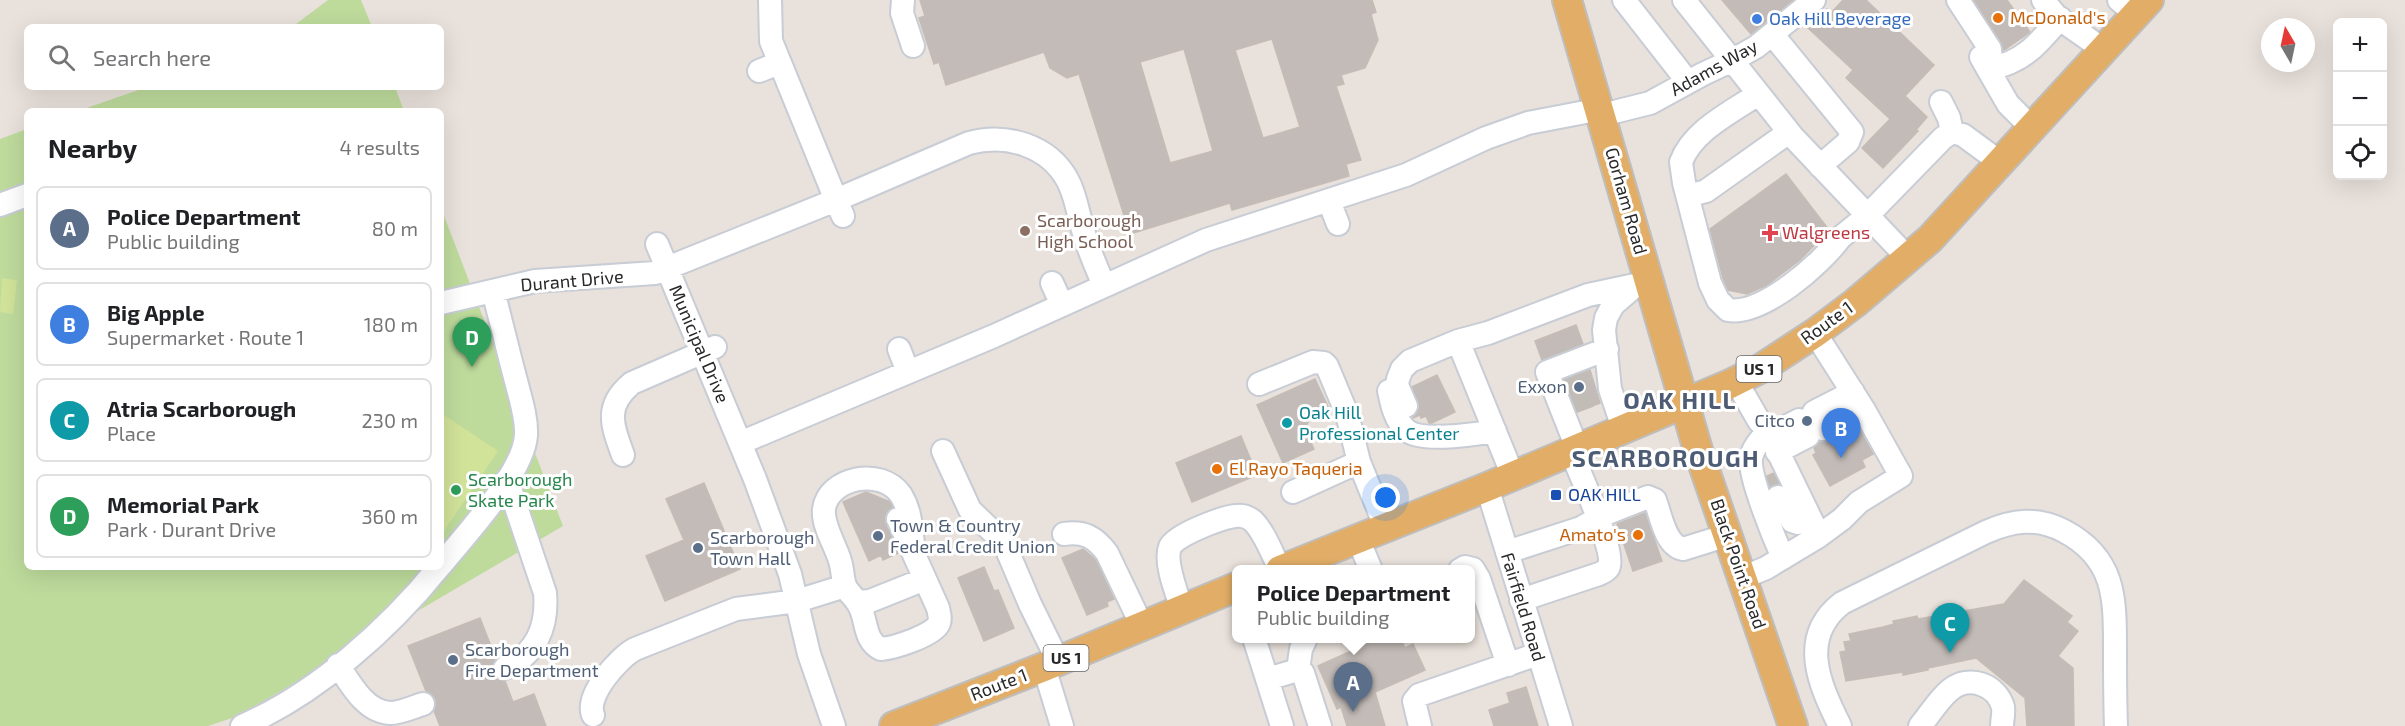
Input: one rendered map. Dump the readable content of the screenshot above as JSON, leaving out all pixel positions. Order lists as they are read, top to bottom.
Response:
{
  "streets": {
    "main road": [
      "Gorham Road",
      "Route 1",
      "US 1",
      "Black Point Road"
    ],
    "street": [
      "Adams Way",
      "Durant Drive",
      "Municipal Drive",
      "Fairfield Road"
    ]
  },
  "crossings": [
    ["Adams Way", "Gorham Road"],
    ["Adams Way", "Municipal Drive"],
    ["Gorham Road", "Route 1"],
    ["Gorham Road", "Black Point Road"],
    ["Durant Drive", "Municipal Drive"],
    ["Route 1", "Black Point Road"],
    ["Route 1", "Fairfield Road"]
  ],
  "districts": ["OAK HILL", "SCARBOROUGH"],
  "places": {
    "other": [
      "McDonald's",
      "Oak Hill Beverage",
      "Scarborough High School",
      "Exxon",
      "Citco",
      "Oak Hill Professional Center",
      "El Rayo Taqueria",
      "Scarborough Skate Park",
      "Amato's",
      "Town & Country Federal Credit Union",
      "Scarborough Town Hall",
      "Scarborough Fire Department"
    ],
    "health": ["Walgreens"],
    "transit": ["OAK HILL"]
  },
  "north": "top",
  "page": {
    "map_buttons": ["+", "−"],
    "search": "Search here",
    "heading": ["Nearby", "4 results"],
    "list": [
      {
        "mark": "A",
        "name": "Police Department",
        "note": "Public building",
        "value": "80 m"
      },
      {
        "mark": "B",
        "name": "Big Apple",
        "note": "Supermarket · Route 1",
        "value": "180 m"
      },
      {
        "mark": "C",
        "name": "Atria Scarborough",
        "note": "Place",
        "value": "230 m"
      },
      {
        "mark": "D",
        "name": "Memorial Park",
        "note": "Park · Durant Drive",
        "value": "360 m"
      }
    ],
    "pins": [
      "D",
      "B",
      "C",
      "A"
    ],
    "popup": ["Police Department", "Public building"]
  }
}
